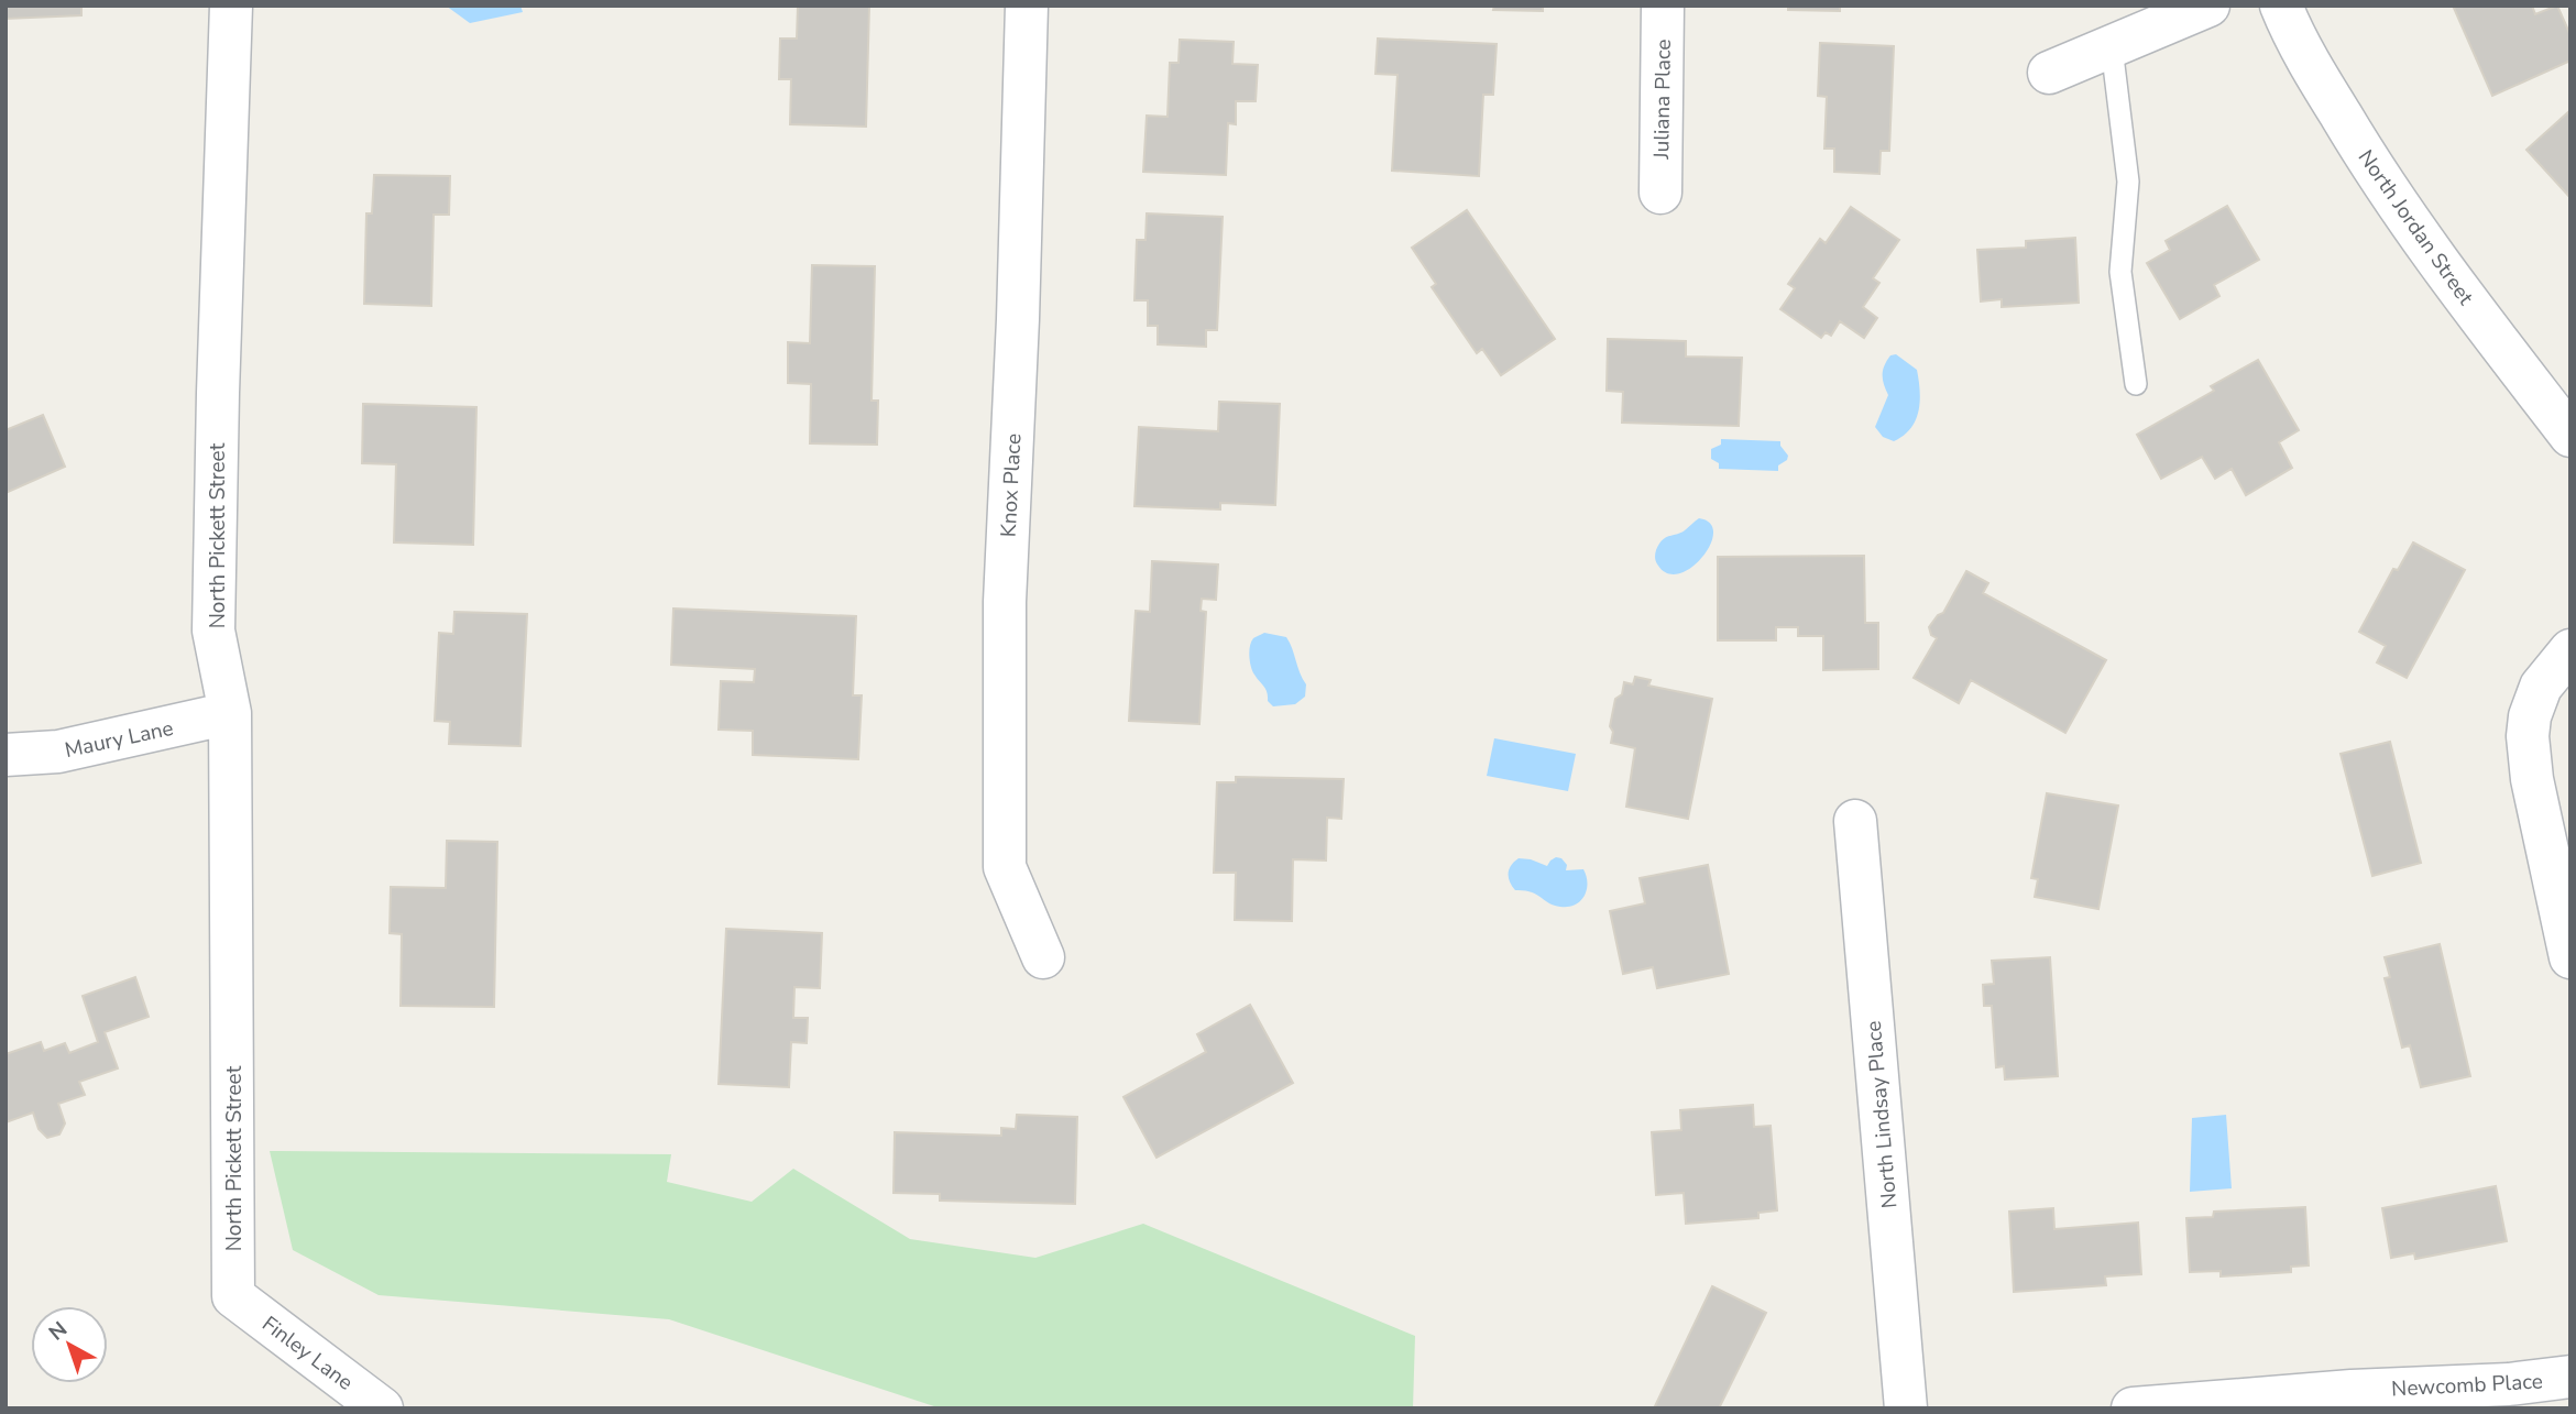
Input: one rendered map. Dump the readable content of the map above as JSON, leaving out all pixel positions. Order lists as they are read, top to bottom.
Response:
{
  "streets": {
    "street": [
      "Juliana Place",
      "North Jordan Street",
      "Knox Place",
      "North Pickett Street",
      "Maury Lane",
      "North Lindsay Place",
      "Finley Lane",
      "Newcomb Place"
    ]
  },
  "crossings": [
    ["North Pickett Street", "Maury Lane"],
    ["North Pickett Street", "Finley Lane"]
  ],
  "north": "top left"
}
